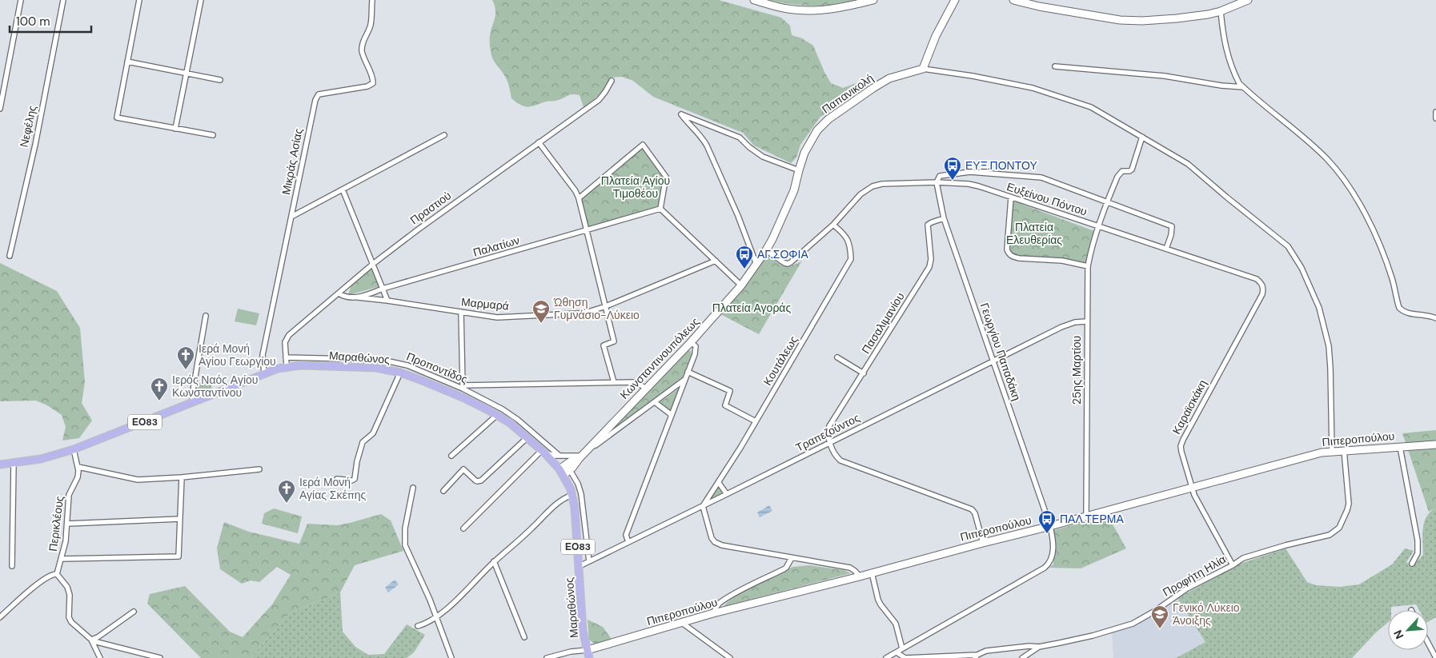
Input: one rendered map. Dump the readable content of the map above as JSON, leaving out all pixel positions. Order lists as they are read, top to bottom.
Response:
{
  "streets": {
    "main road": ["Μαραθώνος", "ΕΟ83"],
    "street": [
      "Παπανικολή",
      "Νεφέλης",
      "Μικράς Ασίας",
      "Ευξείνου Πόντου",
      "Πραστιού",
      "Παλατίων",
      "Μαρμαρά",
      "Πασαλιμανίου",
      "Γεωργίου Παπαδάκη",
      "Κωνσταντινουπόλεως",
      "Κουτάλεως",
      "Προποντίδος",
      "25ης Μαρτίου",
      "Καραϊσκάκη",
      "Τραπεζούντος",
      "Πιπεροπούλου",
      "Περικλέους",
      "Προφήτη Ηλία"
    ]
  },
  "crossings": [
    ["Παπανικολή", "Ευξείνου Πόντου"],
    ["Παπανικολή", "Κωνσταντινουπόλεως"],
    ["Μικράς Ασίας", "Μαραθώνος"],
    ["Ευξείνου Πόντου", "Γεωργίου Παπαδάκη"],
    ["Ευξείνου Πόντου", "Κωνσταντινουπόλεως"],
    ["Ευξείνου Πόντου", "Κουτάλεως"],
    ["Ευξείνου Πόντου", "25ης Μαρτίου"],
    ["Ευξείνου Πόντου", "Καραϊσκάκη"],
    ["Πραστιού", "Παλατίων"],
    ["Πραστιού", "Μαραθώνος"],
    ["Πραστιού", "Προποντίδος"],
    ["Παλατίων", "Μαρμαρά"],
    ["Πασαλιμανίου", "Γεωργίου Παπαδάκη"],
    ["Πασαλιμανίου", "Τραπεζούντος"],
    ["Γεωργίου Παπαδάκη", "Τραπεζούντος"],
    ["Γεωργίου Παπαδάκη", "Πιπεροπούλου"],
    ["Γεωργίου Παπαδάκη", "Προφήτη Ηλία"],
    ["Μαραθώνος", "Κωνσταντινουπόλεως"],
    ["Μαραθώνος", "Τραπεζούντος"],
    ["Μαραθώνος", "Πιπεροπούλου"],
    ["Κουτάλεως", "Τραπεζούντος"],
    ["25ης Μαρτίου", "Τραπεζούντος"],
    ["25ης Μαρτίου", "Πιπεροπούλου"],
    ["Καραϊσκάκη", "Πιπεροπούλου"],
    ["Καραϊσκάκη", "Προφήτη Ηλία"],
    ["Πιπεροπούλου", "Προφήτη Ηλία"]
  ],
  "parks": ["Πλατεία Αγίου Τιμοθέου", "Πλατεία Ελευθερίας", "Πλατεία Αγοράς"],
  "places": {
    "bus stop": ["ΕΥΞ.ΠΟΝΤΟΥ", "ΑΓ.ΣΟΦΙΑ", "ΠΑΛ.ΤΕΡΜΑ"],
    "school or university": ["Ώθηση Γυμνάσιο-Λύκειο", "Γενικό Λύκειο Άνοιξης"],
    "church": ["Ιερά Μονή Αγίου Γεωργίου", "Ιερός Ναός Αγίου Κωνσταντίνου", "Ιερά Μονή Αγίας Σκέπης"]
  },
  "scale_bar": "100 m",
  "north": "bottom left"
}
